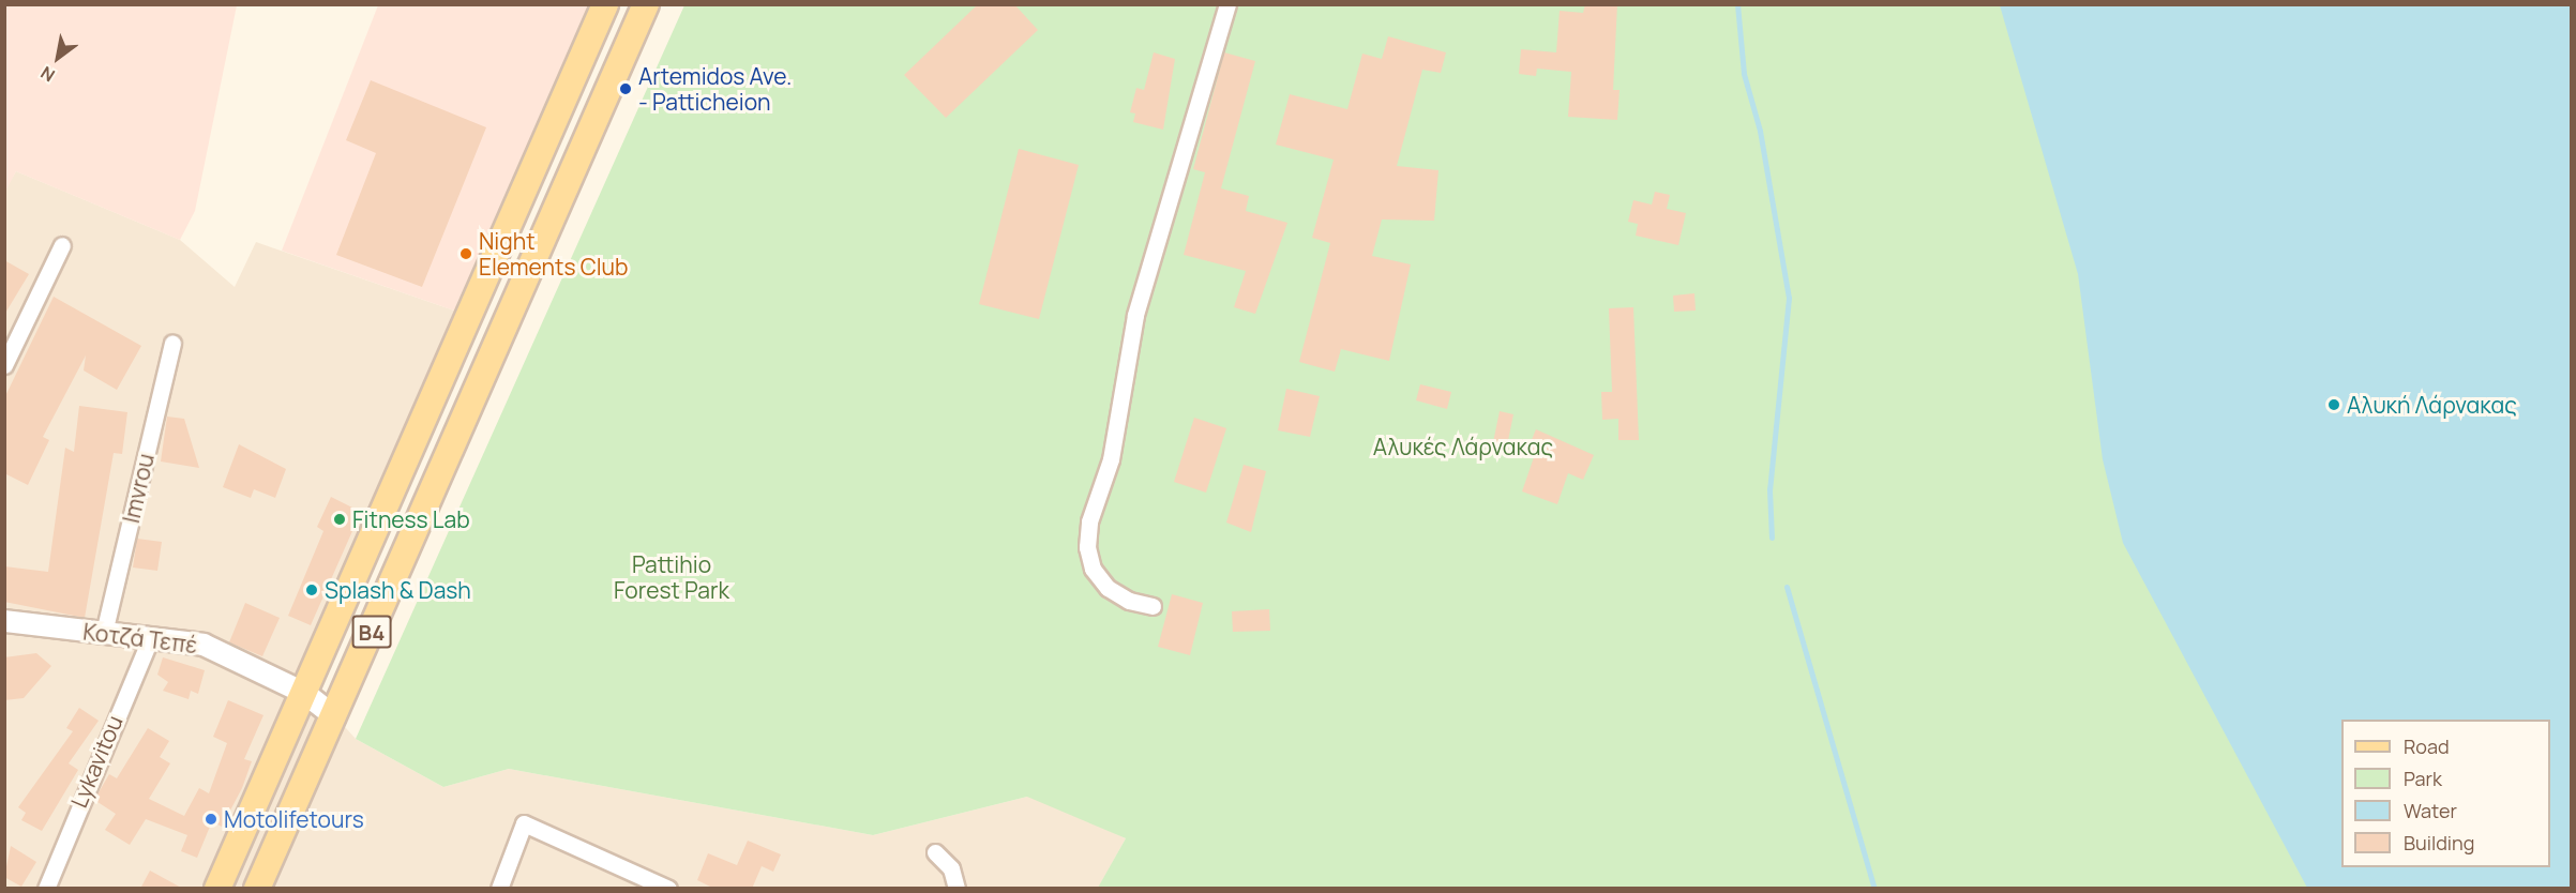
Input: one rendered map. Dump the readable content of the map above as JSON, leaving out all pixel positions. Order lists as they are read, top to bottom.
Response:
{
  "streets": {
    "main road": ["B4"],
    "street": ["Imvrou", "Κοτζά Τεπέ", "Lykavitou"]
  },
  "crossings": [
    ["Imvrou", "Κοτζά Τεπέ"],
    ["B4", "Κοτζά Τεπέ"],
    ["Κοτζά Τεπέ", "Lykavitou"]
  ],
  "parks": ["Αλυκές Λάρνακας", "Pattihio Forest Park"],
  "places": [
    "Artemidos Ave. - Patticheion",
    "Night Elements Club",
    "Αλυκή Λάρνακας",
    "Fitness Lab",
    "Splash & Dash",
    "Motolifetours"
  ],
  "legend": [
    "Road",
    "Park",
    "Water",
    "Building"
  ],
  "north": "bottom left"
}
